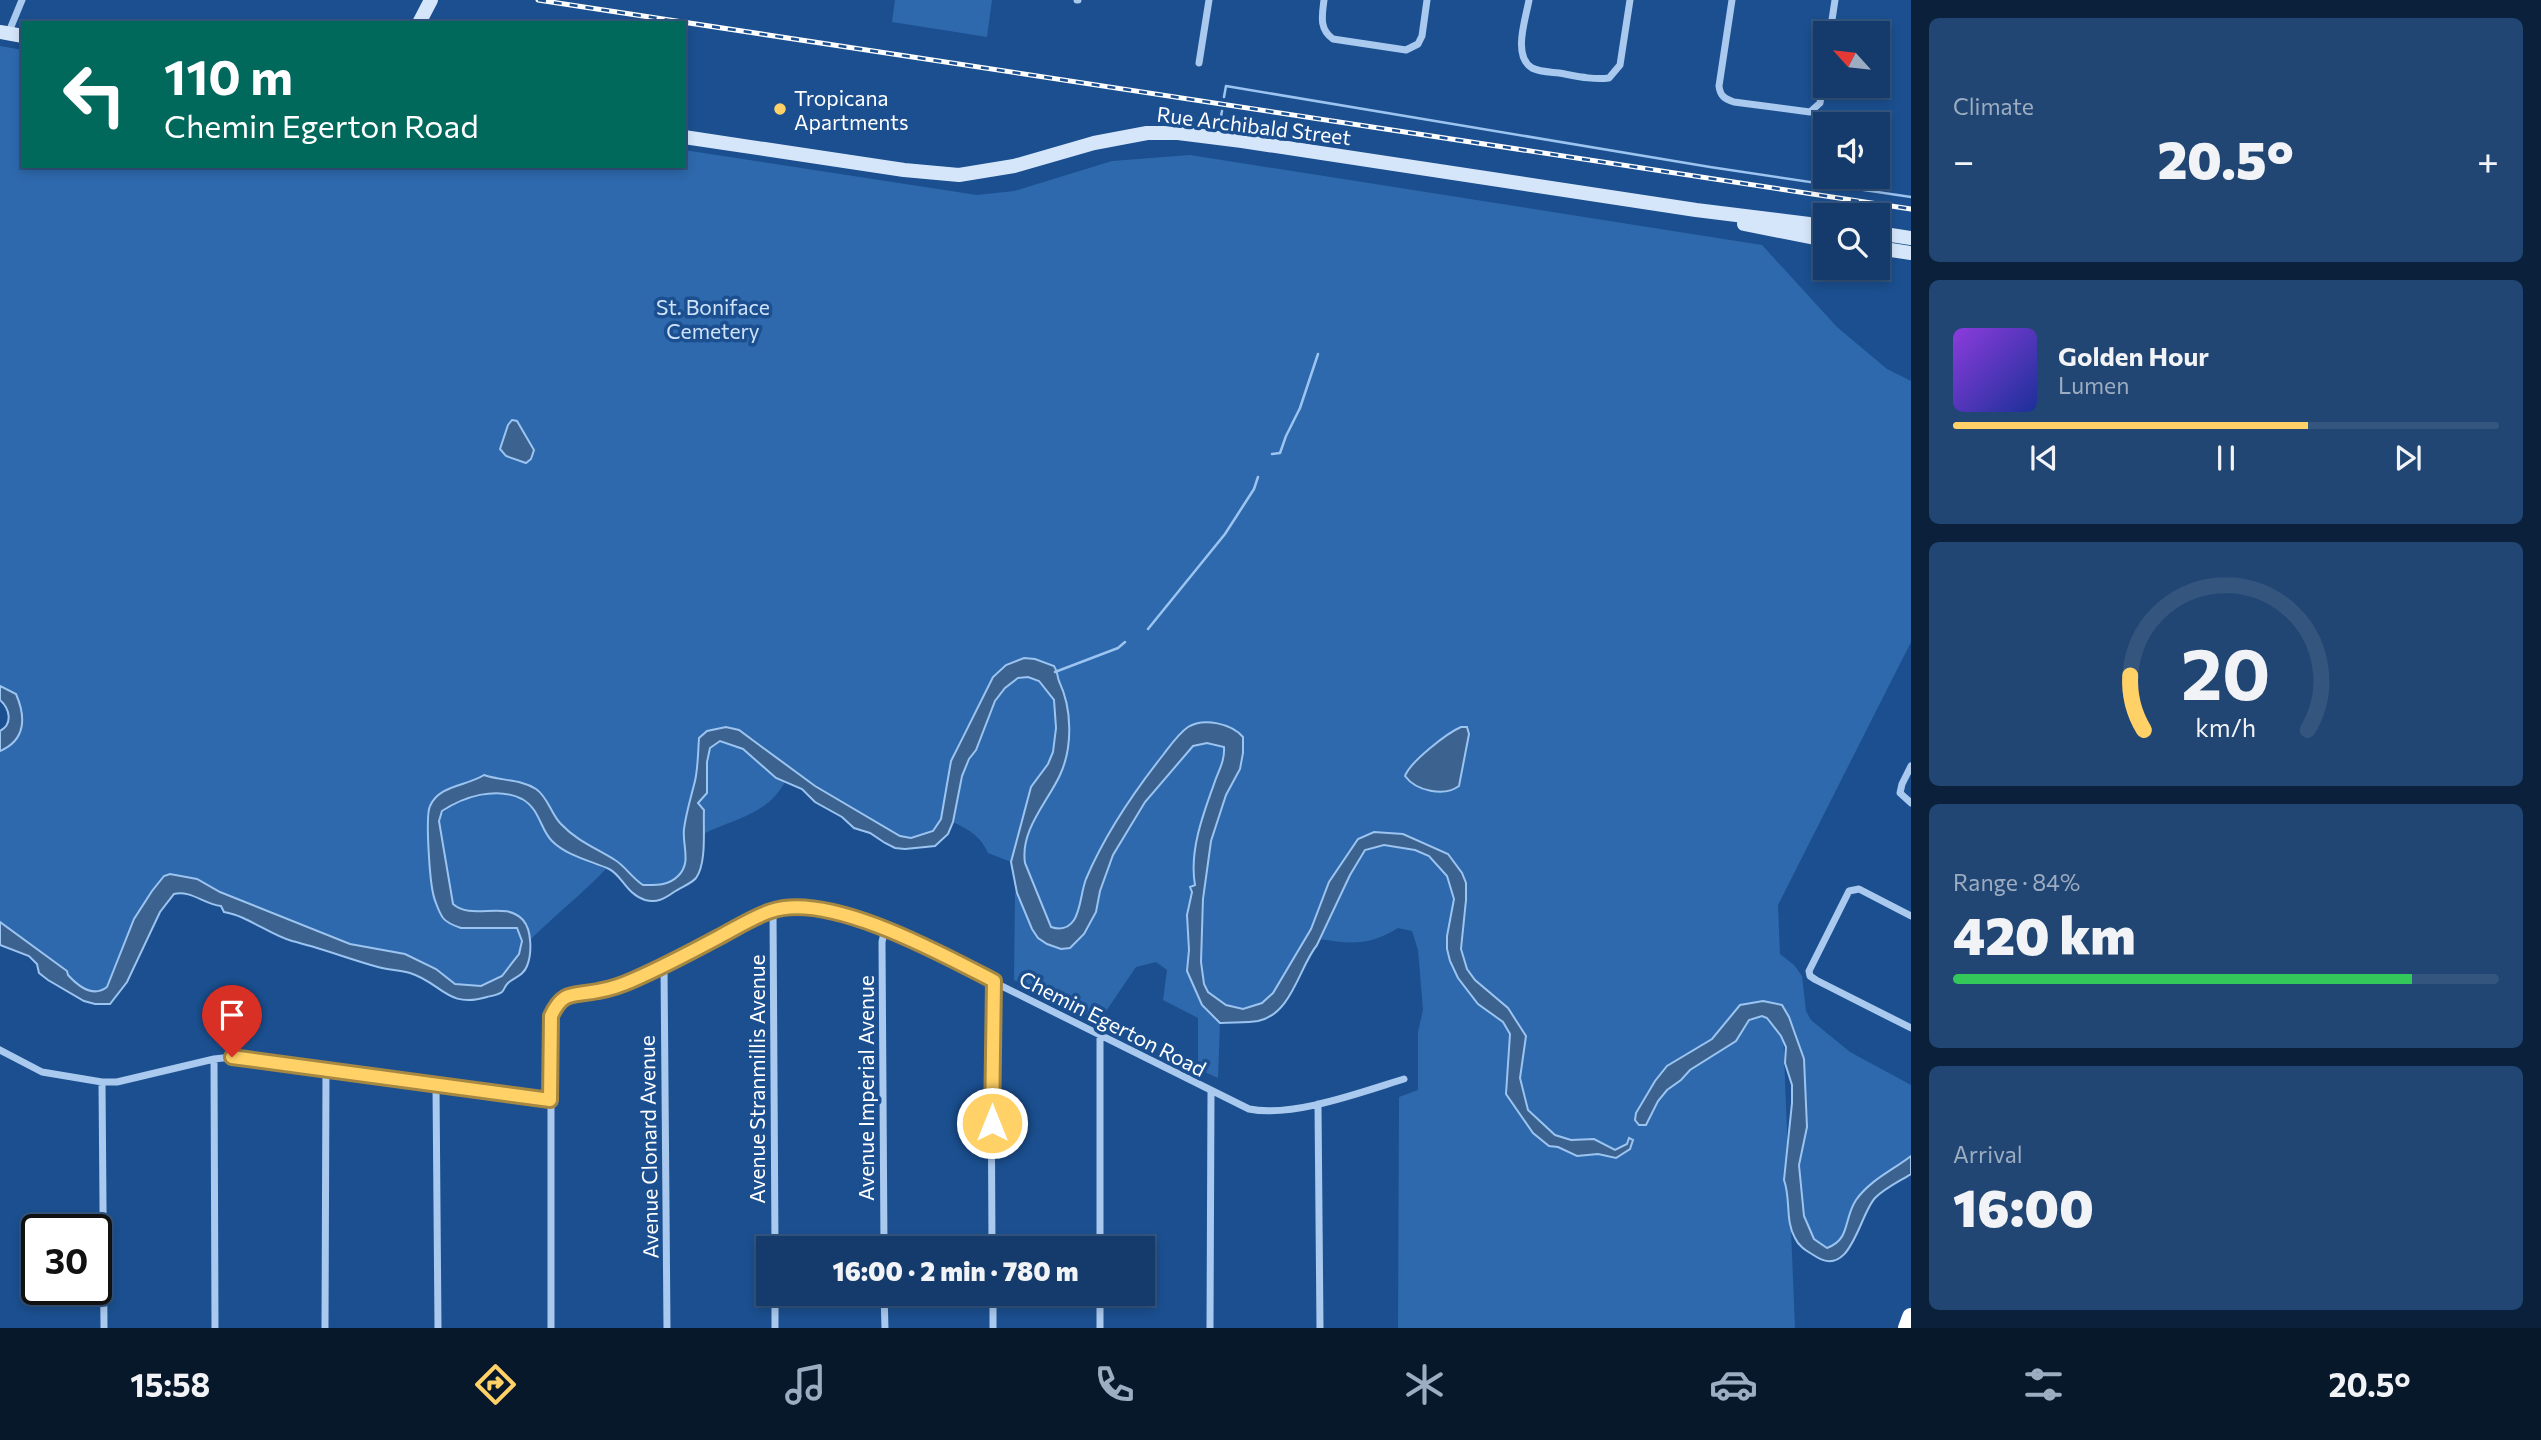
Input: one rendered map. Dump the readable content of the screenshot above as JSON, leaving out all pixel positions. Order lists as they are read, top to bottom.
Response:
{
  "streets": {
    "main road": ["Rue Archibald Street"],
    "street": [
      "Chemin Egerton Road",
      "Avenue Stranmillis Avenue",
      "Avenue Imperial Avenue",
      "Avenue Clonard Avenue"
    ]
  },
  "crossings": [
    ["Chemin Egerton Road", "Avenue Stranmillis Avenue"],
    ["Chemin Egerton Road", "Avenue Imperial Avenue"],
    ["Chemin Egerton Road", "Avenue Clonard Avenue"]
  ],
  "parks": ["St. Boniface Cemetery"],
  "places": ["Tropicana Apartments"],
  "north": "top left",
  "page": {
    "tile": [
      "Climate",
      ["Range · 84%", "420 km"],
      ["Arrival", "16:00"]
    ],
    "turn": ["110 m", "Chemin Egerton Road"],
    "heat": ["−", "20.5°", "+"],
    "song": ["Golden Hour", "Lumen"],
    "limit": "30",
    "trip": "16:00 · 2 min · 780 m",
    "tabs": ["15:58", "20.5°"],
    "gauge": ["20", "km/h"]
  }
}
